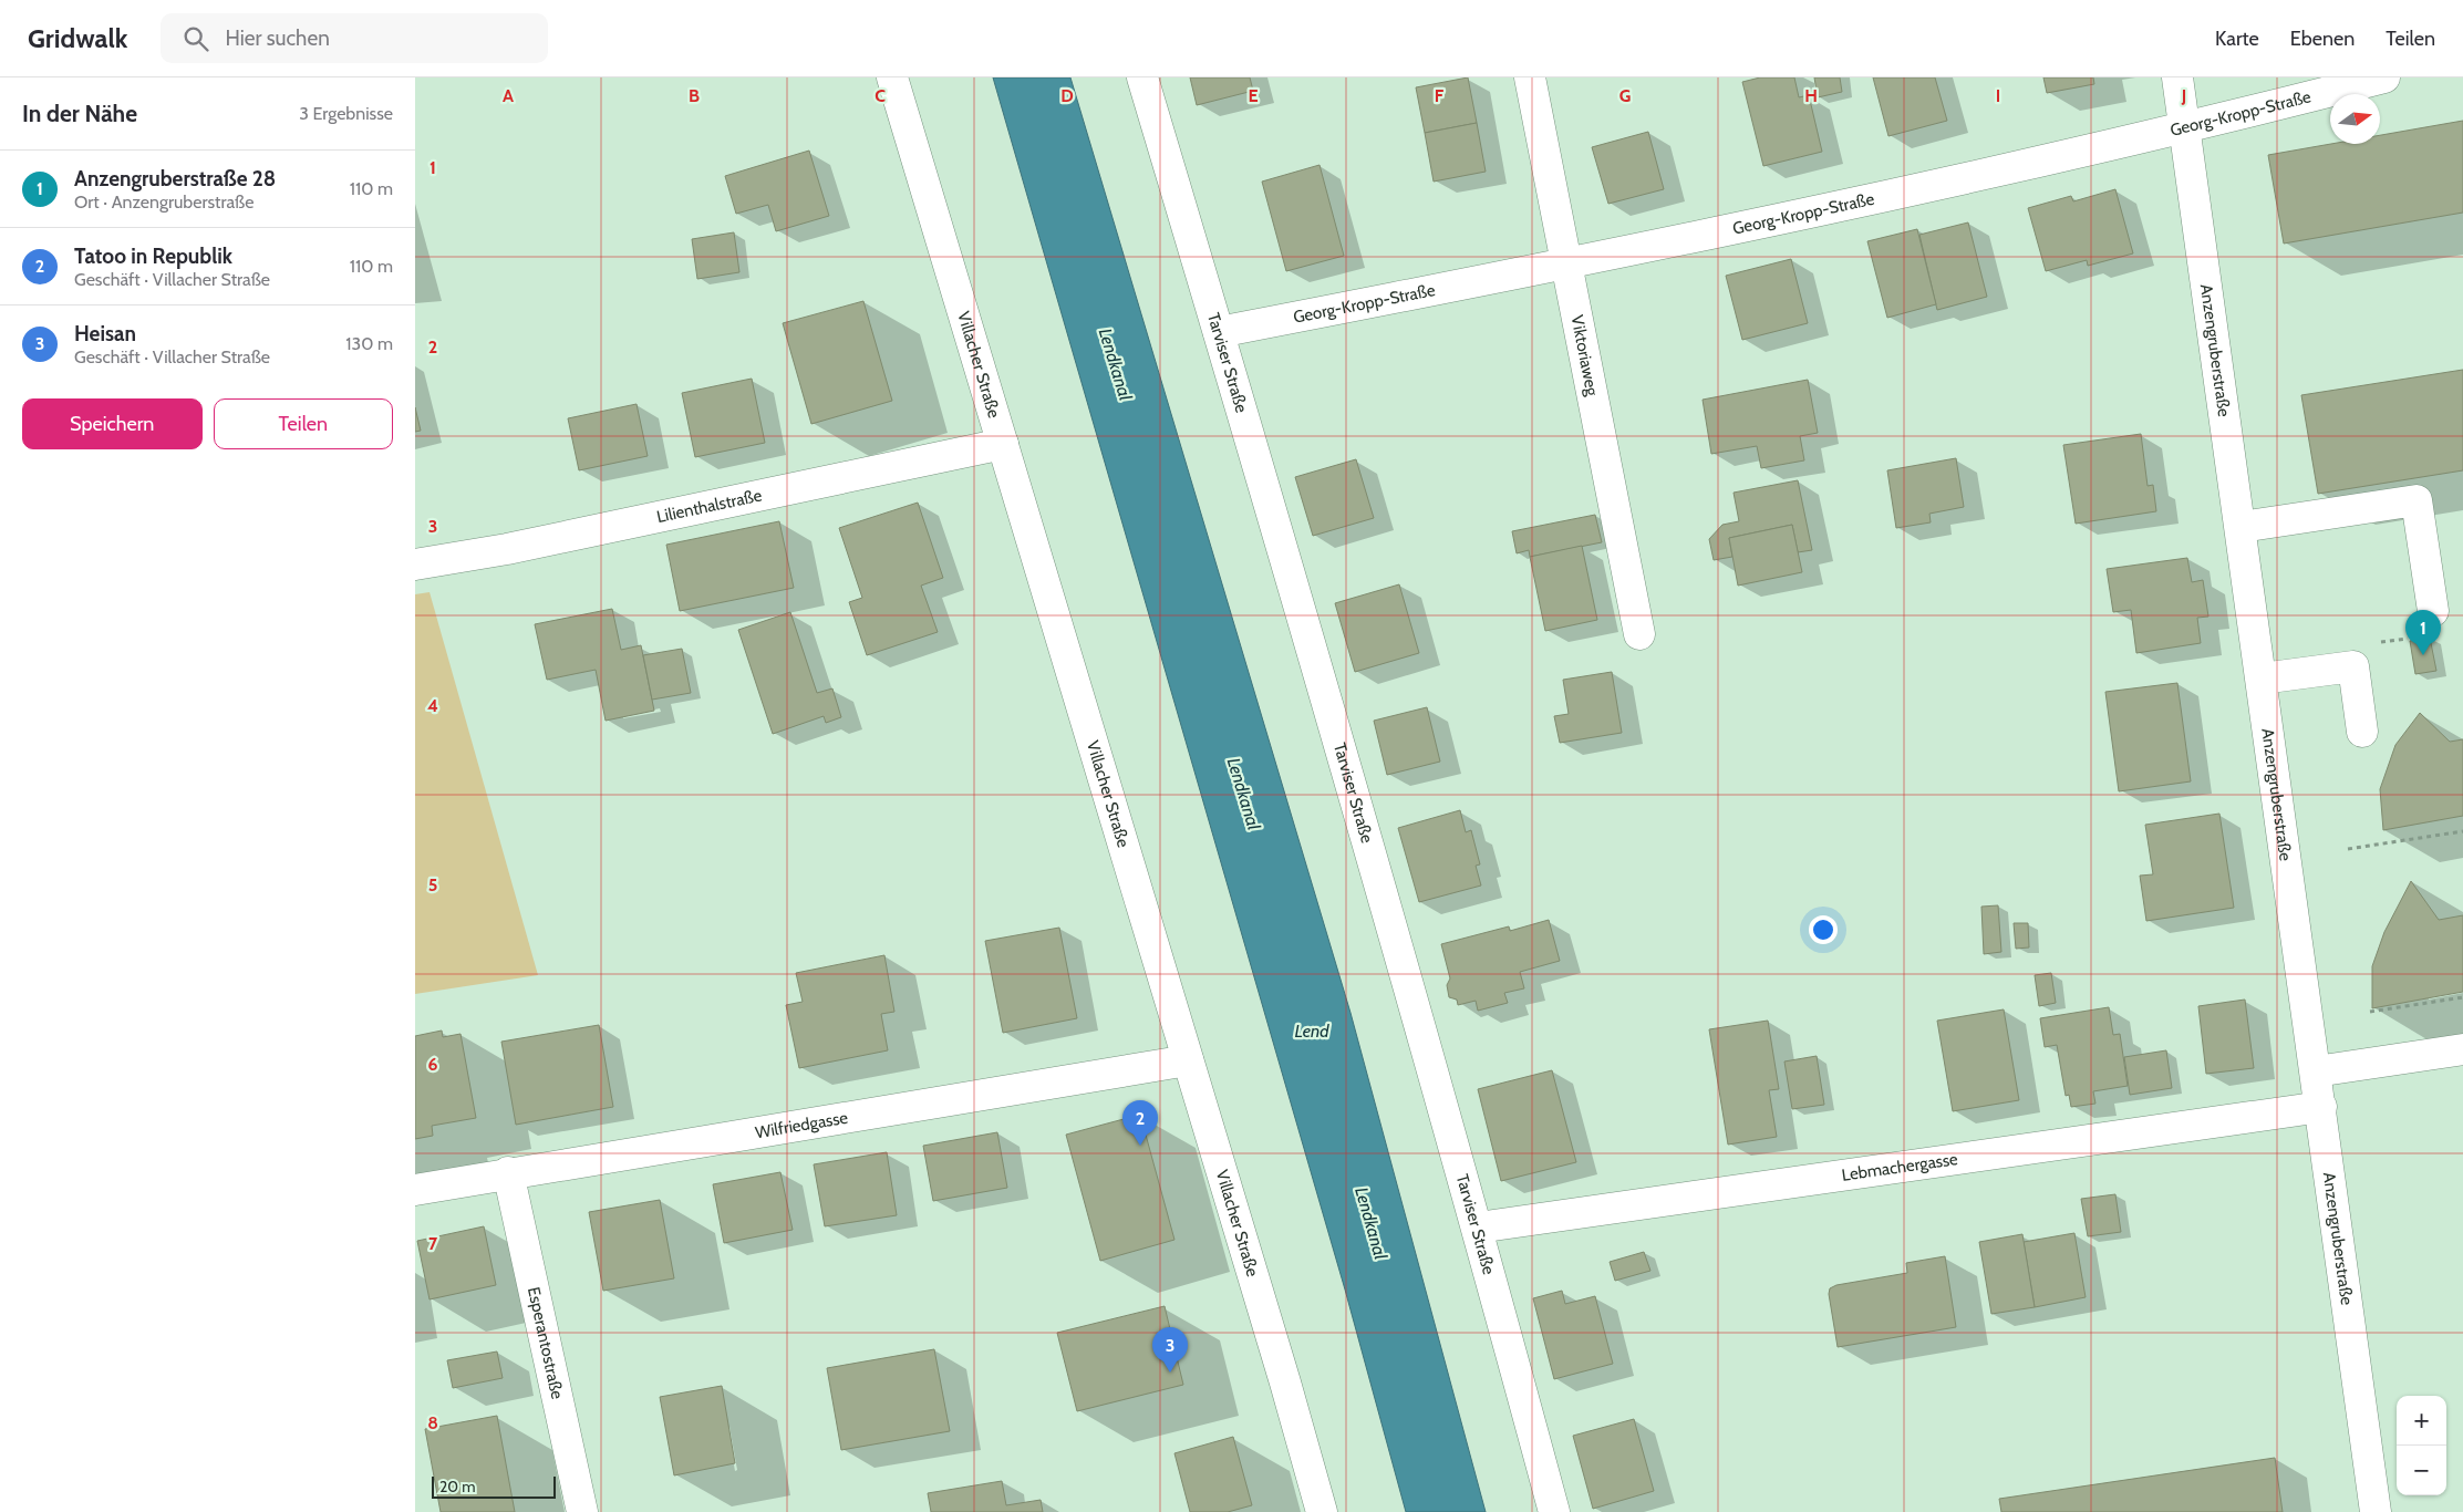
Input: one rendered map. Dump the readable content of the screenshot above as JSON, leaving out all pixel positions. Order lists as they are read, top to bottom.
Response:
{
  "streets": {
    "street": [
      "Georg-Kropp-Straße",
      "Anzengruberstraße",
      "Viktoriaweg",
      "Tarviser Straße",
      "Villacher Straße",
      "Lilienthalstraße",
      "Wilfriedgasse",
      "Lebmachergasse",
      "Esperantostraße"
    ]
  },
  "crossings": [
    ["Georg-Kropp-Straße", "Anzengruberstraße"],
    ["Georg-Kropp-Straße", "Viktoriaweg"],
    ["Georg-Kropp-Straße", "Tarviser Straße"],
    ["Anzengruberstraße", "Lebmachergasse"],
    ["Tarviser Straße", "Lebmachergasse"],
    ["Villacher Straße", "Lilienthalstraße"],
    ["Villacher Straße", "Wilfriedgasse"],
    ["Wilfriedgasse", "Esperantostraße"]
  ],
  "water": ["Lendkanal", "Lend"],
  "scale_bar": "20 m",
  "north": "right",
  "page": {
    "header": "Gridwalk",
    "search": "Hier suchen",
    "nav": ["Karte", "Ebenen", "Teilen"],
    "heading": ["In der Nähe", "3 Ergebnisse"],
    "list": [
      {
        "mark": "1",
        "name": "Anzengruberstraße 28",
        "note": "Ort · Anzengruberstraße",
        "value": "110 m"
      },
      {
        "mark": "2",
        "name": "Tatoo in Republik",
        "note": "Geschäft · Villacher Straße",
        "value": "110 m"
      },
      {
        "mark": "3",
        "name": "Heisan",
        "note": "Geschäft · Villacher Straße",
        "value": "130 m"
      }
    ],
    "buttons": ["Speichern", "Teilen"],
    "pins": ["1", "2", "3"],
    "map_buttons": ["+", "−"],
    "scale": "20 m"
  },
  "grid": {
    "columns": [
      "A",
      "B",
      "C",
      "D",
      "E",
      "F",
      "G",
      "H",
      "I",
      "J"
    ],
    "rows": [
      "1",
      "2",
      "3",
      "4",
      "5",
      "6",
      "7",
      "8"
    ]
  }
}
